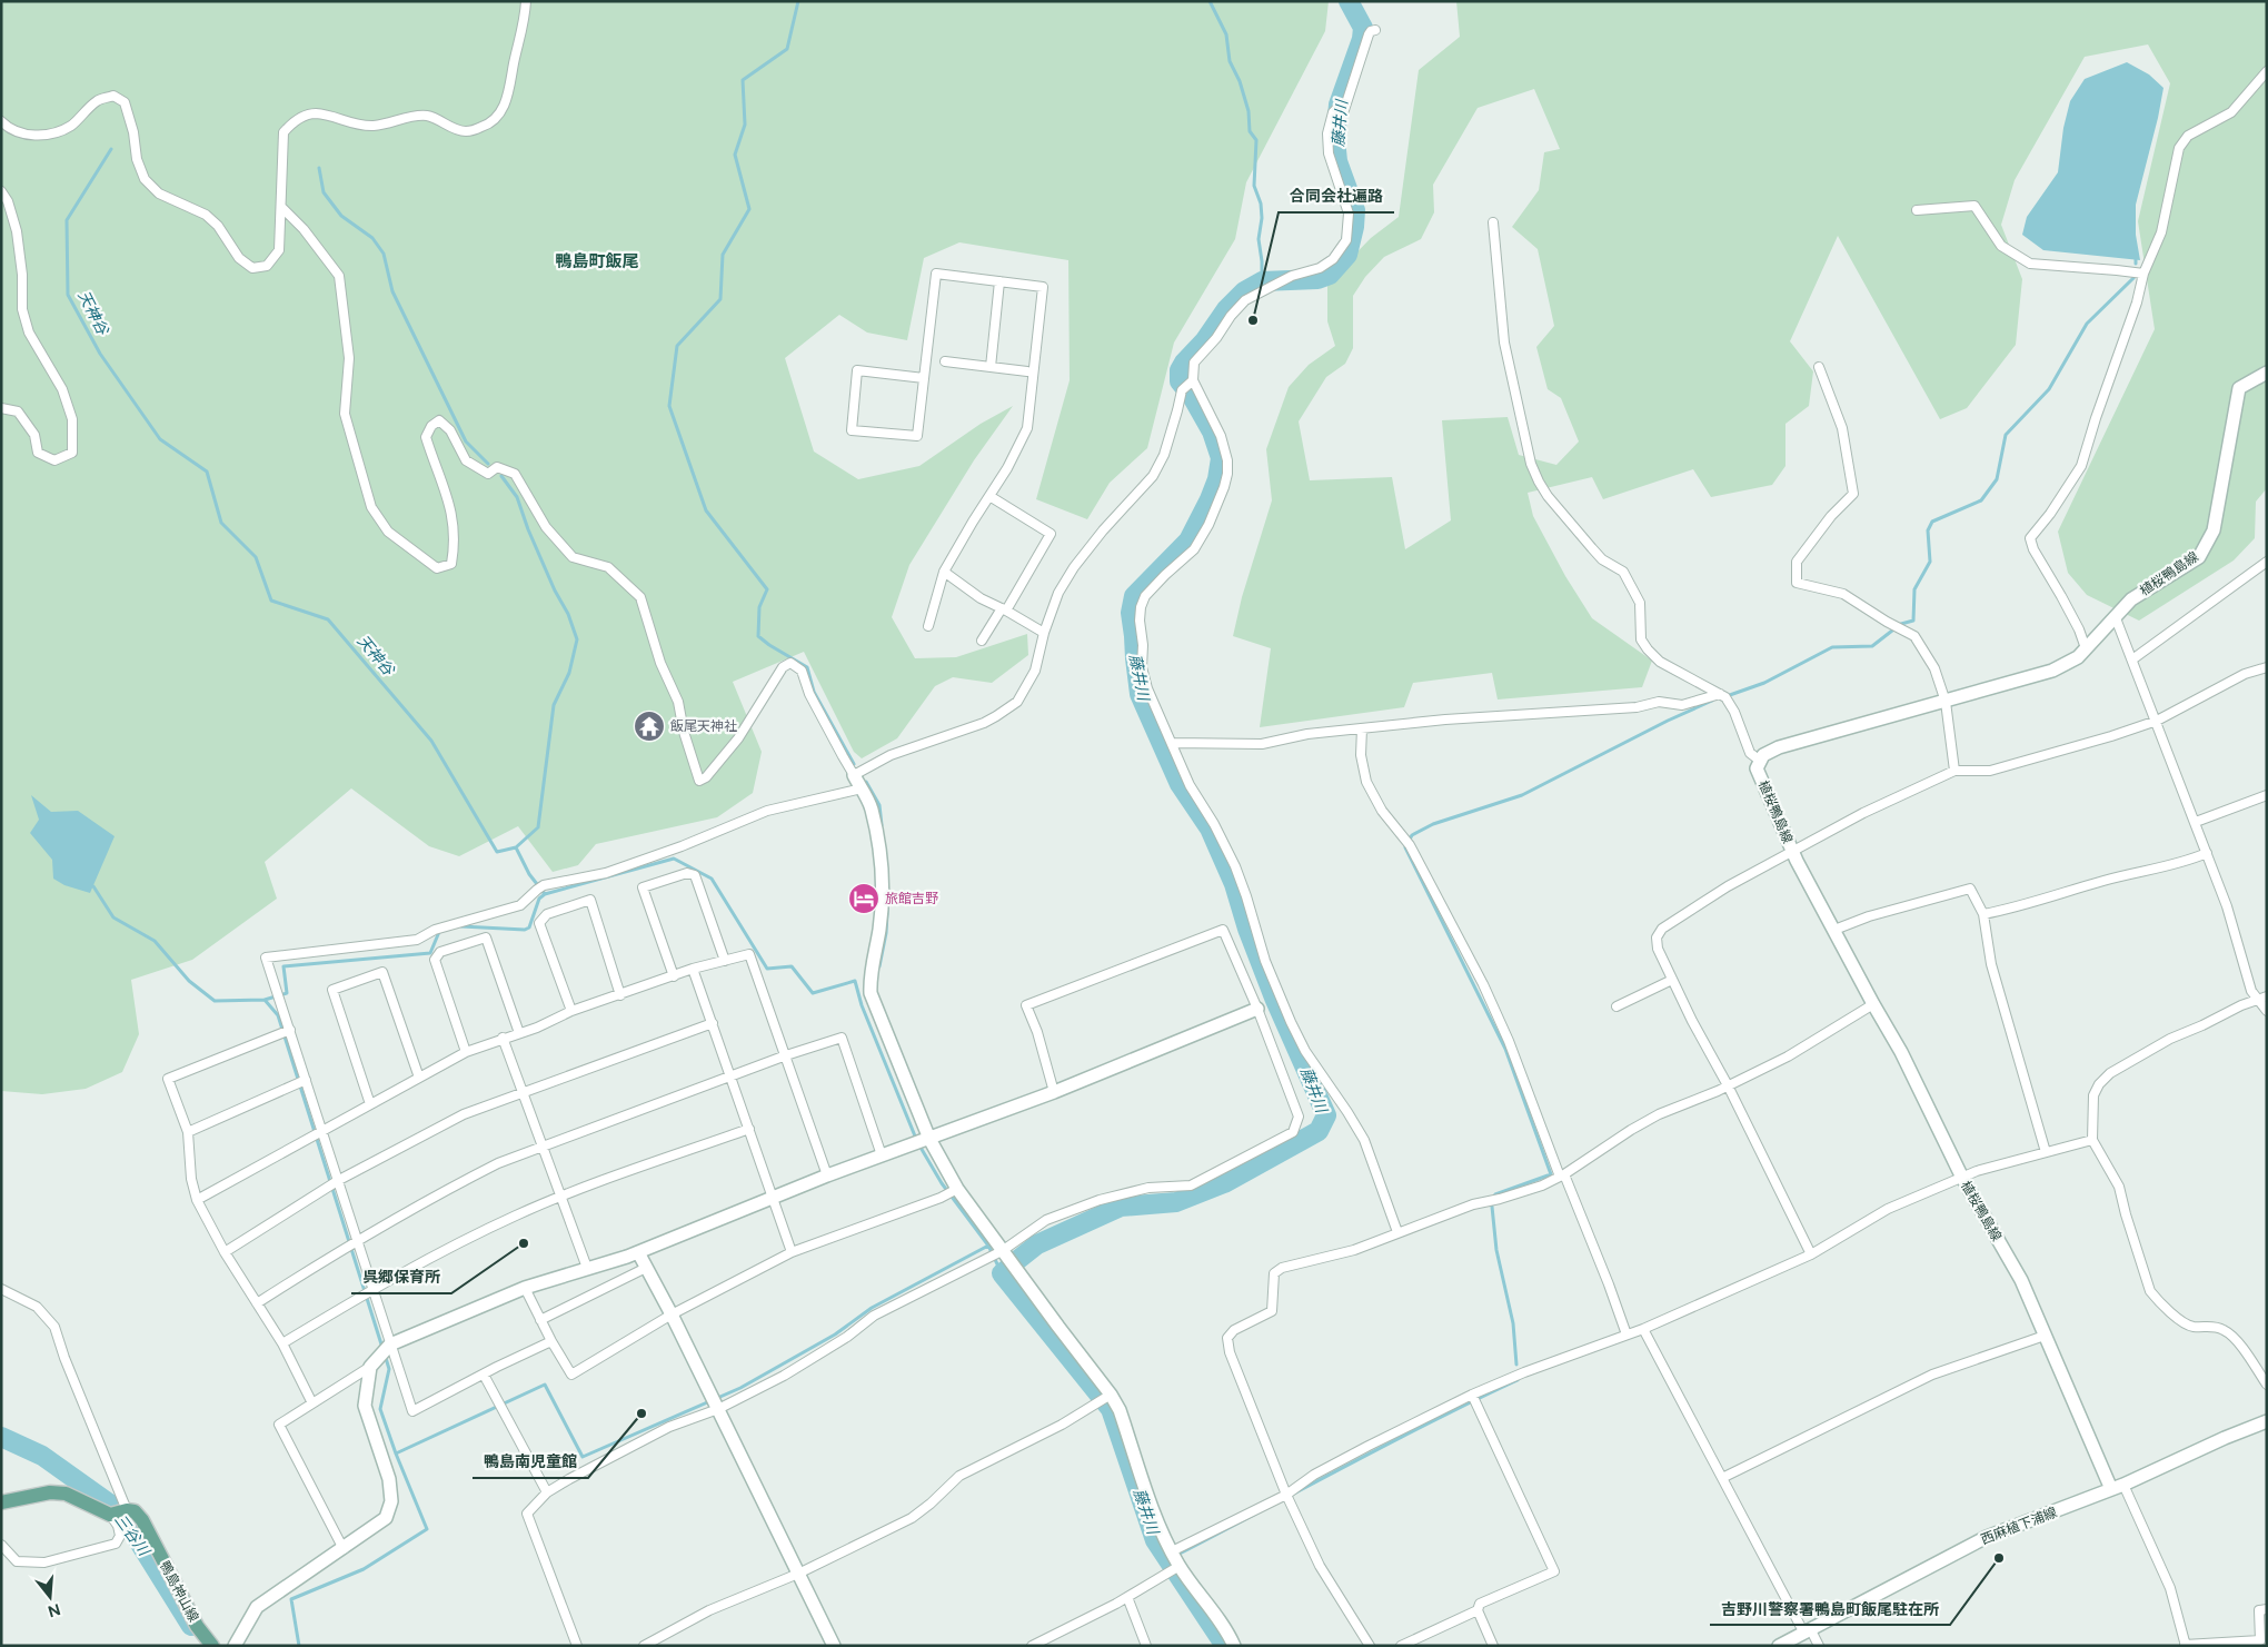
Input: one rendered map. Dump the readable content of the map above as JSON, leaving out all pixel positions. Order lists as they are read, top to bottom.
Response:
{
  "streets": {
    "main road": ["鴨島神山線"],
    "street": ["植桜鴨島線", "西麻植下浦線"]
  },
  "crossings": [
    ["植桜鴨島線", "西麻植下浦線"]
  ],
  "districts": ["鴨島町飯尾"],
  "water": ["藤井川", "天神谷", "三谷川"],
  "places": {
    "other": [
      "合同会社遍路",
      "呉郷保育所",
      "鴨島南児童館",
      "吉野川警察署鴨島町飯尾駐在所"
    ],
    "temple": ["飯尾天神社"],
    "hotel": ["旅館吉野"]
  },
  "north": "bottom"
}
